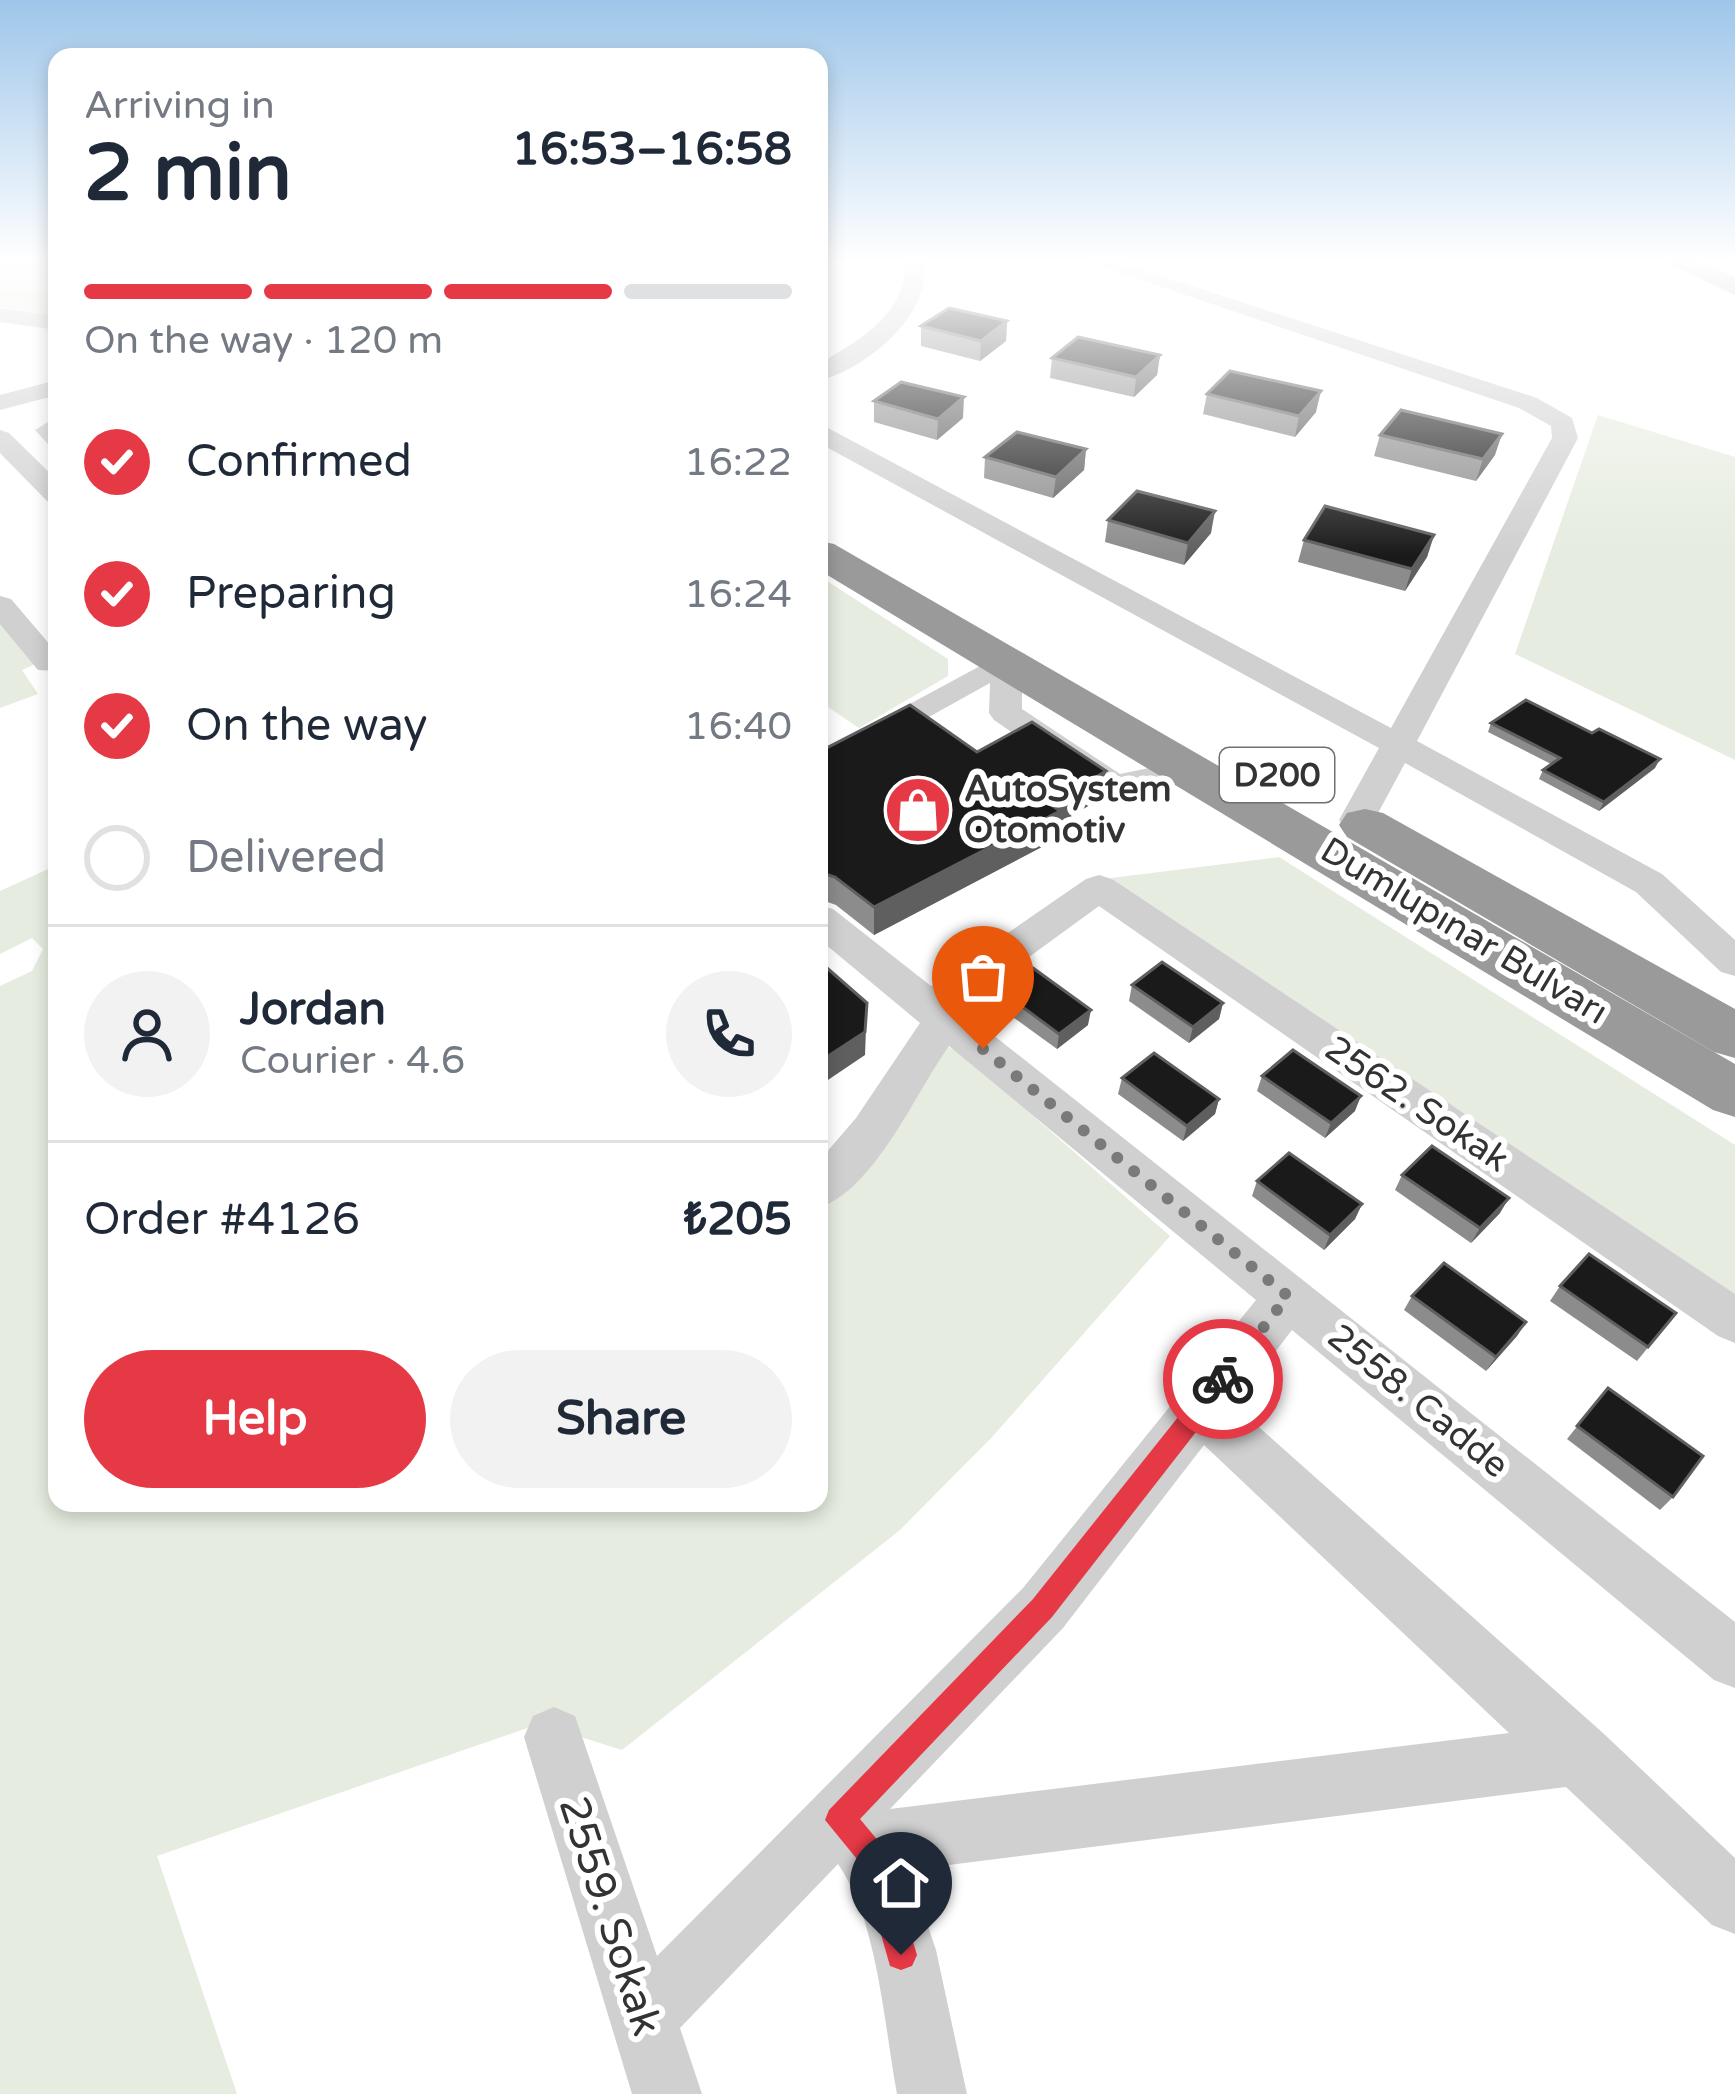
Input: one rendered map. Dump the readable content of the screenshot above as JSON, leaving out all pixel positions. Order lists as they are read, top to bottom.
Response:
{
  "streets": {
    "highway": ["D200", "Dumlupınar Bulvarı"],
    "street": ["2562. Sokak", "2558. Cadde", "2559. Sokak"]
  },
  "crossings": [
    ["2562. Sokak", "2558. Cadde"]
  ],
  "places": {
    "shop": ["AutoSystem Otomotiv"]
  },
  "page": {
    "heading": ["2 min", "Arriving in", "16:53–16:58"],
    "panel": [
      "Jordan",
      "Courier · 4.6",
      "Order #4126",
      "₺205"
    ],
    "bar": "On the way · 120 m",
    "list": [
      ["Confirmed", "16:22"],
      ["Preparing", "16:24"],
      ["On the way", "16:40"],
      "Delivered"
    ],
    "buttons": ["Help", "Share"]
  }
}
